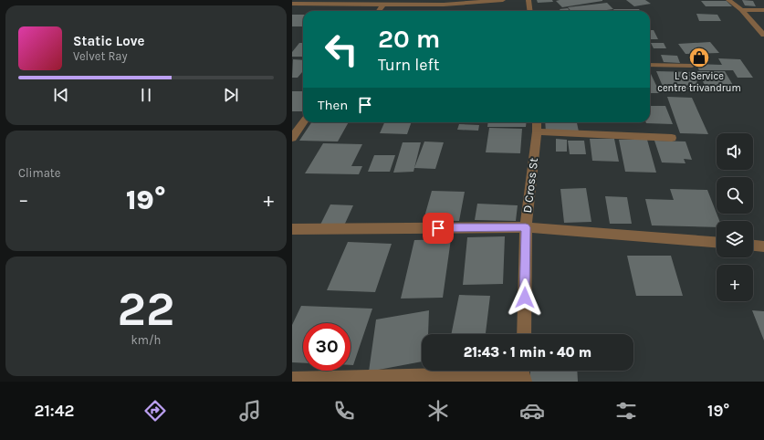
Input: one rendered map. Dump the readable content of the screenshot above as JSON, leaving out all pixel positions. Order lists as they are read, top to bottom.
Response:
{
  "streets": {
    "street": ["D Cross St"]
  },
  "places": {
    "shop": ["L G Service centre trivandrum"]
  },
  "page": {
    "turn": ["20 m", "Turn left"],
    "song": ["Static Love", "Velvet Ray"],
    "then": "Then",
    "tile": [
      "Climate",
      ["22", "km/h"]
    ],
    "map_buttons": "+",
    "heat": ["−", "19°", "+"],
    "limit": "30",
    "trip": "21:43 · 1 min · 40 m",
    "tabs": ["21:42", "19°"]
  }
}
